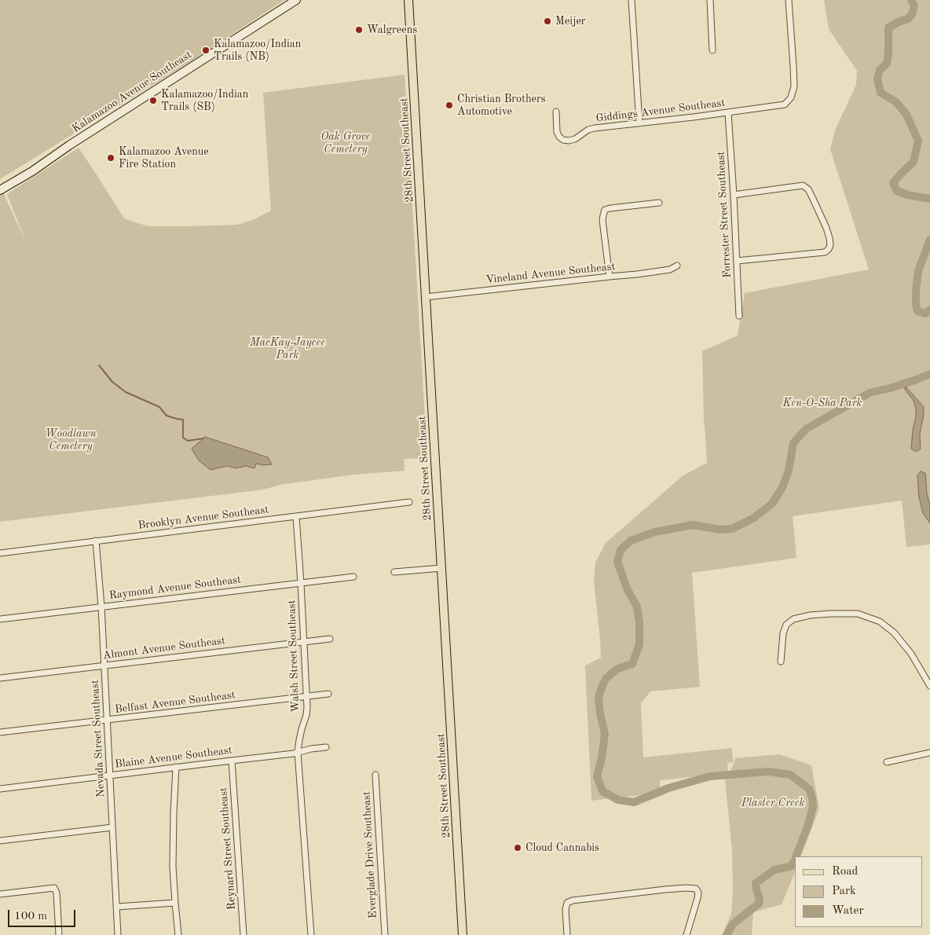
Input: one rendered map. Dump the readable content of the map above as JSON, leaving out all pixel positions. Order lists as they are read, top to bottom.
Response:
{
  "streets": {
    "main road": ["Kalamazoo Avenue Southeast", "28th Street Southeast"],
    "street": [
      "Giddings Avenue Southeast",
      "Forrester Street Southeast",
      "Vineland Avenue Southeast",
      "Brooklyn Avenue Southeast",
      "Raymond Avenue Southeast",
      "Almont Avenue Southeast",
      "Walsh Street Southeast",
      "Belfast Avenue Southeast",
      "Nevada Street Southeast",
      "Blaine Avenue Southeast",
      "Reynard Street Southeast",
      "Everglade Drive Southeast"
    ]
  },
  "crossings": [
    ["Giddings Avenue Southeast", "Forrester Street Southeast"],
    ["28th Street Southeast", "Vineland Avenue Southeast"],
    ["Brooklyn Avenue Southeast", "Walsh Street Southeast"],
    ["Brooklyn Avenue Southeast", "Nevada Street Southeast"],
    ["Raymond Avenue Southeast", "Walsh Street Southeast"],
    ["Raymond Avenue Southeast", "Nevada Street Southeast"],
    ["Almont Avenue Southeast", "Walsh Street Southeast"],
    ["Almont Avenue Southeast", "Nevada Street Southeast"],
    ["Walsh Street Southeast", "Belfast Avenue Southeast"],
    ["Walsh Street Southeast", "Blaine Avenue Southeast"],
    ["Belfast Avenue Southeast", "Nevada Street Southeast"],
    ["Nevada Street Southeast", "Blaine Avenue Southeast"],
    ["Blaine Avenue Southeast", "Reynard Street Southeast"]
  ],
  "parks": [
    "Oak Grove Cemetery",
    "MacKay-Jaycee Park",
    "Ken-O-Sha Park",
    "Woodlawn Cemetery",
    "Plaster Creek"
  ],
  "places": [
    "Meijer",
    "Walgreens",
    "Kalamazoo/Indian Trails (NB)",
    "Kalamazoo/Indian Trails (SB)",
    "Christian Brothers Automotive",
    "Kalamazoo Avenue Fire Station",
    "Cloud Cannabis"
  ],
  "legend": ["Road", "Park", "Water"],
  "scale_bar": "100 m"
}
